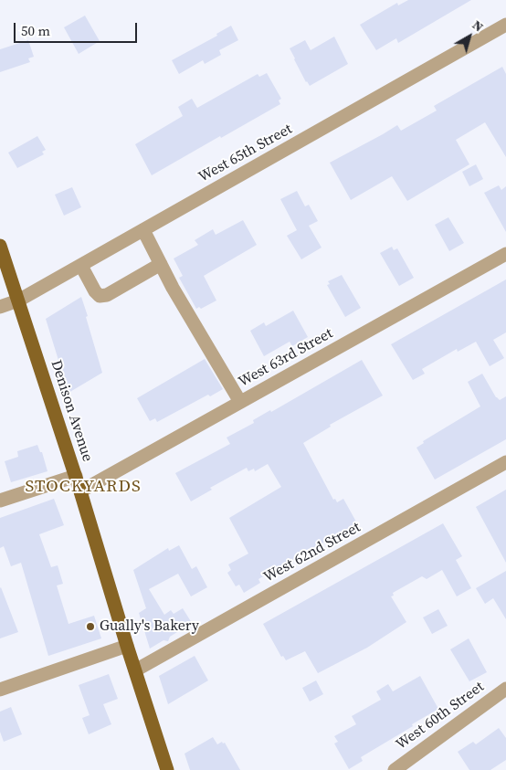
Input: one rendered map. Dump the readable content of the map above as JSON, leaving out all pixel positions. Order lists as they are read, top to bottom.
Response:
{
  "streets": {
    "main road": ["Denison Avenue"],
    "street": [
      "West 65th Street",
      "West 63rd Street",
      "West 62nd Street",
      "West 60th Street"
    ]
  },
  "crossings": [
    ["West 65th Street", "Denison Avenue"],
    ["West 63rd Street", "Denison Avenue"],
    ["Denison Avenue", "West 62nd Street"]
  ],
  "districts": ["STOCKYARDS"],
  "places": ["Gually's Bakery"],
  "scale_bar": "50 m",
  "north": "top right"
}
